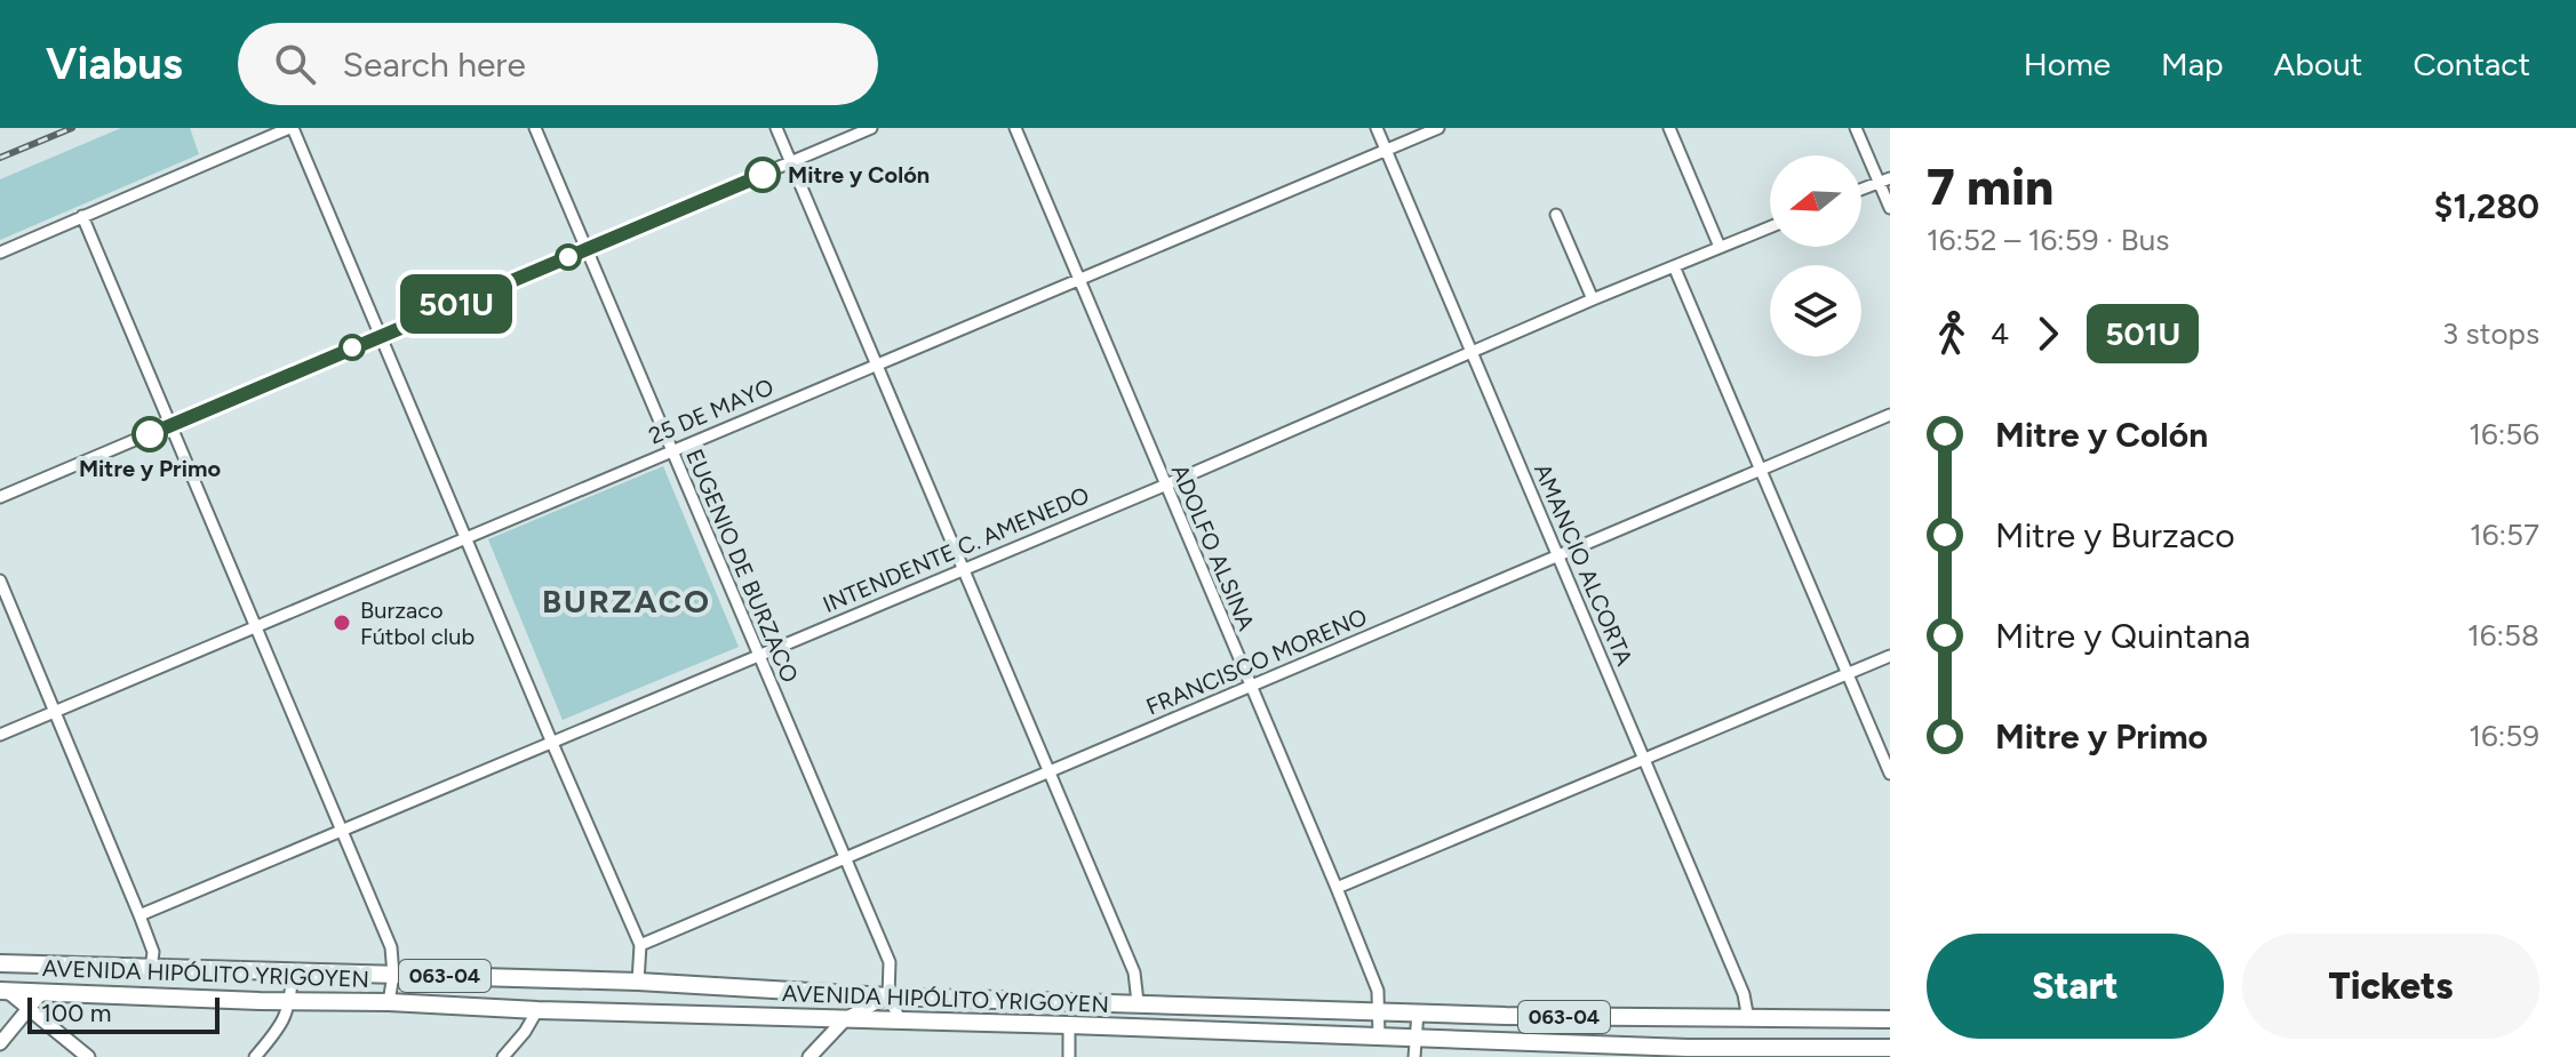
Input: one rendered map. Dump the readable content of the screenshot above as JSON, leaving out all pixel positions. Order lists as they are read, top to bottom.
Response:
{
  "streets": {
    "main road": ["AVENIDA HIPÓLITO YRIGOYEN", "063-04"],
    "street": [
      "25 DE MAYO",
      "ADOLFO ALSINA",
      "INTENDENTE C. AMENEDO",
      "AMANCIO ALCORTA",
      "EUGENIO DE BURZACO",
      "FRANCISCO MORENO"
    ]
  },
  "crossings": [
    ["25 DE MAYO", "ADOLFO ALSINA"],
    ["25 DE MAYO", "AMANCIO ALCORTA"],
    ["25 DE MAYO", "EUGENIO DE BURZACO"],
    ["ADOLFO ALSINA", "INTENDENTE C. AMENEDO"],
    ["ADOLFO ALSINA", "FRANCISCO MORENO"],
    ["ADOLFO ALSINA", "AVENIDA HIPÓLITO YRIGOYEN"],
    ["INTENDENTE C. AMENEDO", "AMANCIO ALCORTA"],
    ["INTENDENTE C. AMENEDO", "EUGENIO DE BURZACO"],
    ["AMANCIO ALCORTA", "FRANCISCO MORENO"],
    ["AMANCIO ALCORTA", "AVENIDA HIPÓLITO YRIGOYEN"],
    ["EUGENIO DE BURZACO", "FRANCISCO MORENO"],
    ["EUGENIO DE BURZACO", "AVENIDA HIPÓLITO YRIGOYEN"]
  ],
  "districts": ["BURZACO"],
  "places": ["Mitre y Colón", "Mitre y Primo", "Burzaco Fútbol club"],
  "lines": ["bus line 501U"],
  "scale_bar": "100 m",
  "north": "left",
  "page": {
    "header": "Viabus",
    "search": "Search here",
    "nav": [
      "Home",
      "Map",
      "About",
      "Contact"
    ],
    "on_map": "501U",
    "heading": ["7 min", "16:52 – 16:59 · Bus", "$1,280"],
    "legs": ["4", "501U", "3 stops"],
    "list": [
      {
        "name": "Mitre y Colón",
        "value": "16:56"
      },
      {
        "name": "Mitre y Burzaco",
        "value": "16:57"
      },
      {
        "name": "Mitre y Quintana",
        "value": "16:58"
      },
      {
        "name": "Mitre y Primo",
        "value": "16:59"
      }
    ],
    "buttons": ["Start", "Tickets"],
    "scale": "100 m"
  }
}
